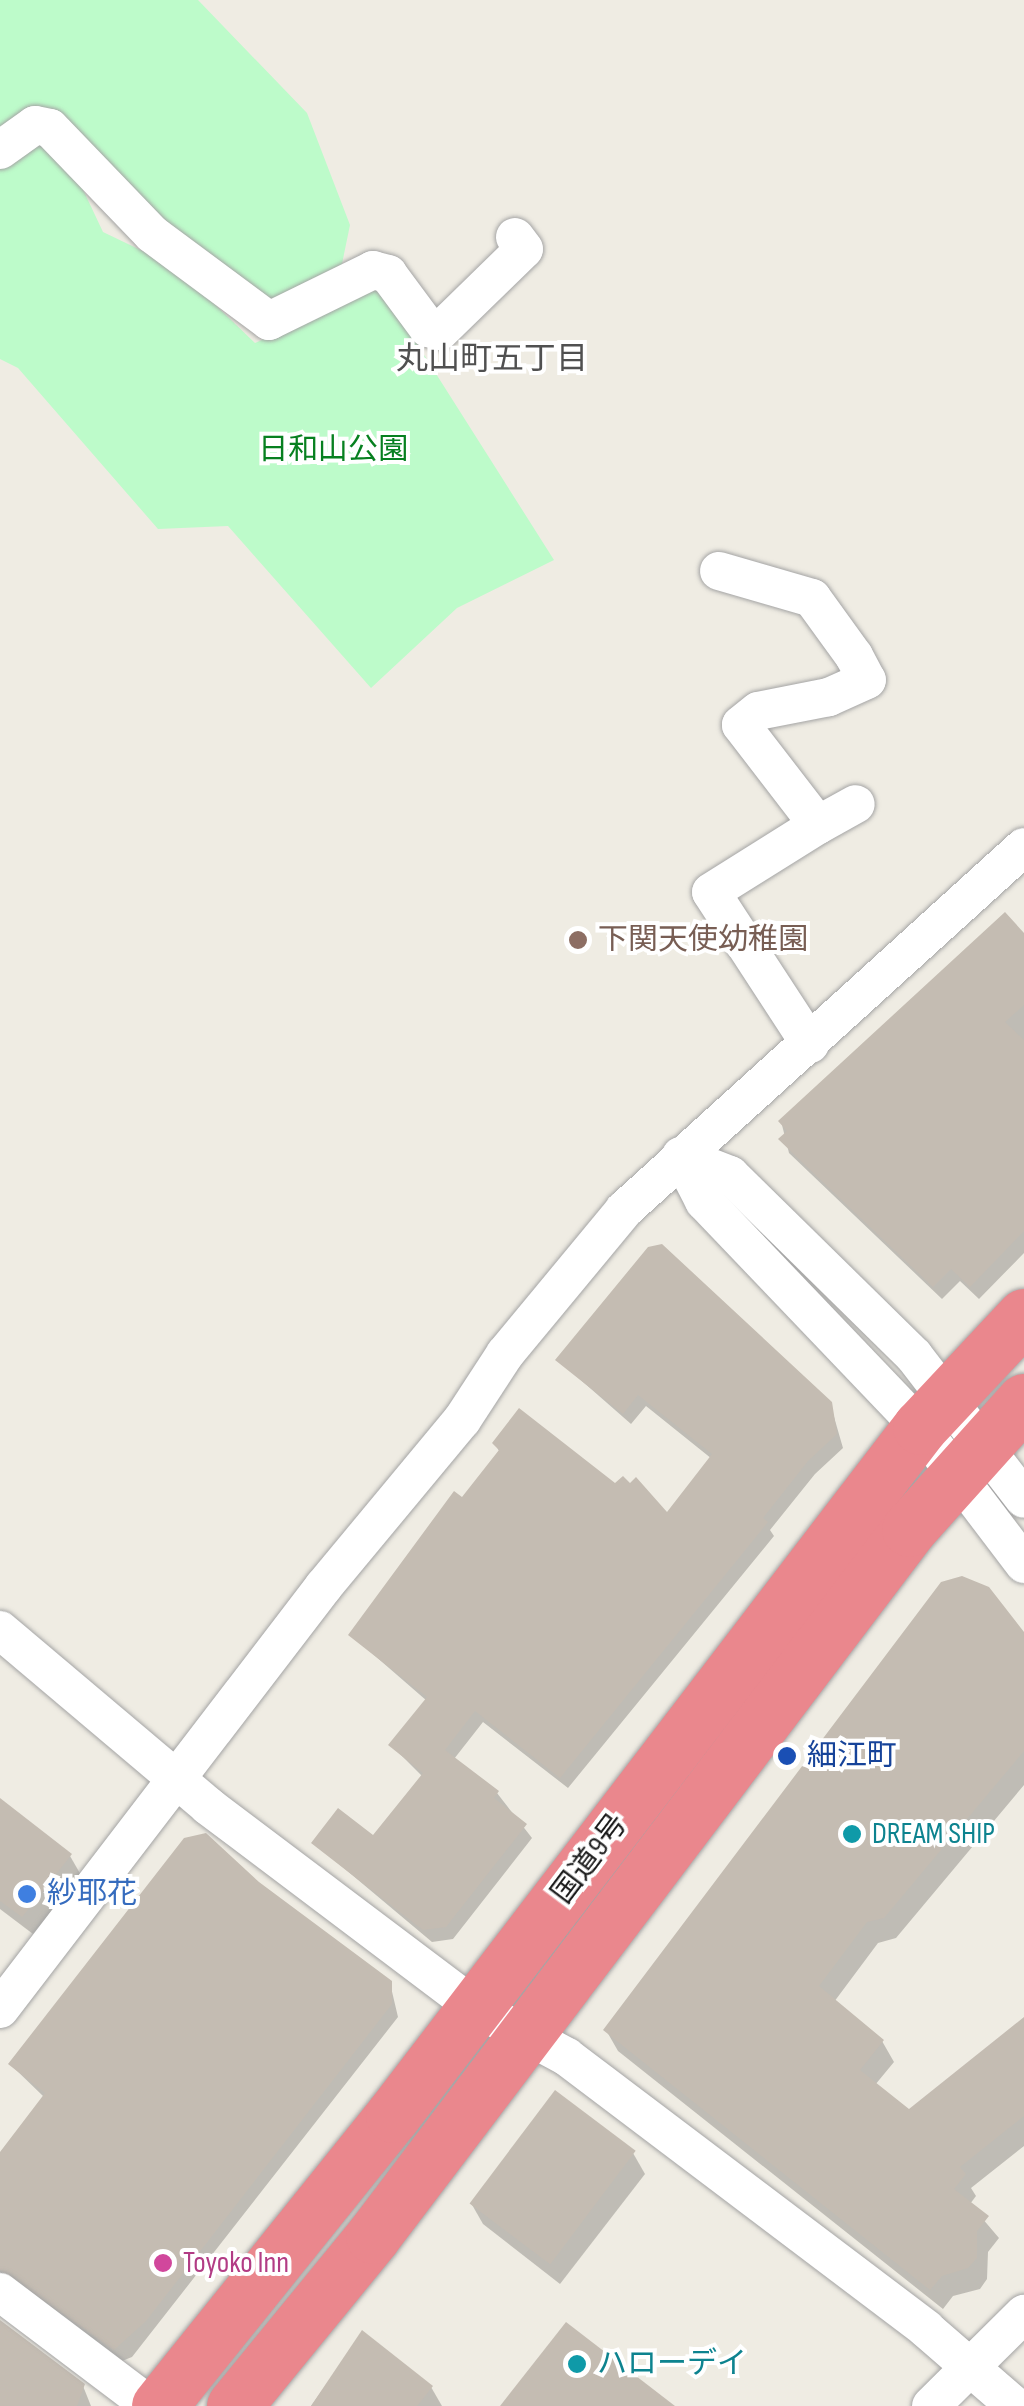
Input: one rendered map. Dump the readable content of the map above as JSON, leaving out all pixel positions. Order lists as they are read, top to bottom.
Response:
{
  "streets": {
    "highway": ["国道9号"]
  },
  "districts": ["丸山町五丁目"],
  "parks": ["日和山公園"],
  "places": [
    "下関天使幼稚園",
    "細江町",
    "DREAM SHIP",
    "紗耶花",
    "Toyoko Inn",
    "ハローデイ"
  ]
}
